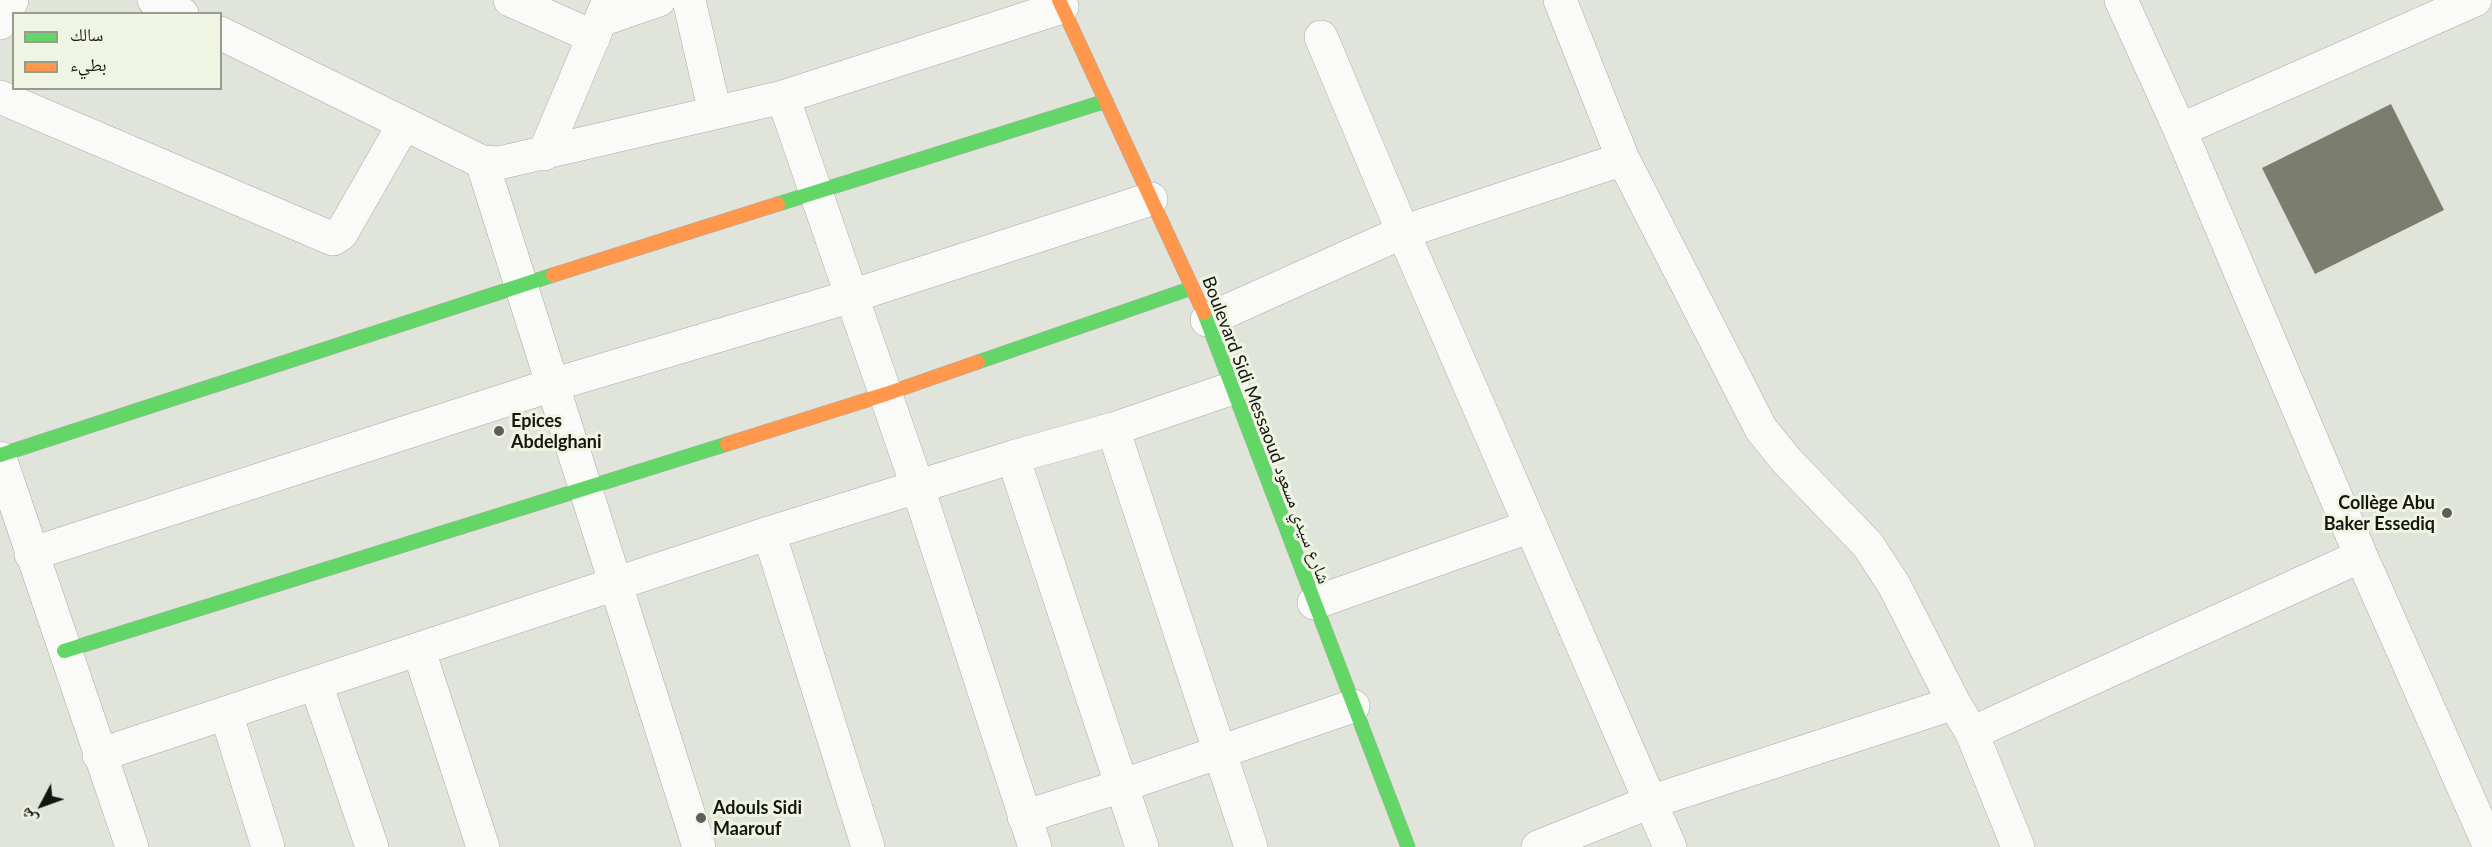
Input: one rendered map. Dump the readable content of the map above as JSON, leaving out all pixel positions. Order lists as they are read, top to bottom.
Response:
{
  "streets": {
    "street": ["Boulevard Sidi Messaoud شارع سيدي مسعود"]
  },
  "places": ["Epices Abdelghani", "Collège Abu Baker Essediq", "Adouls Sidi Maarouf"],
  "legend": ["سالك", "بطيء"],
  "north": "bottom left"
}
